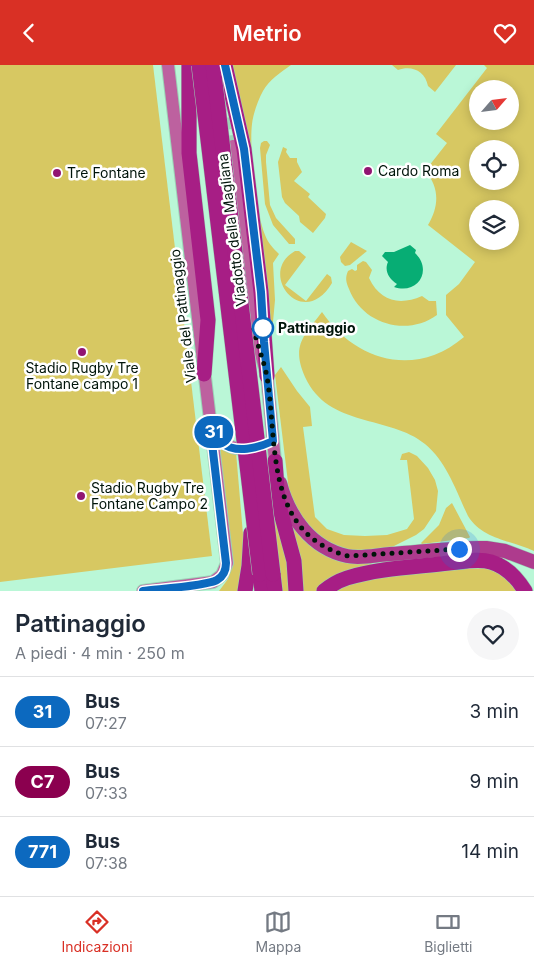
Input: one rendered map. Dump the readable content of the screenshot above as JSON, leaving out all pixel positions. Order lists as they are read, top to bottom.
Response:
{
  "streets": {
    "highway": ["Viadotto della Magliana"],
    "main road": ["Viale del Pattinaggio"]
  },
  "places": [
    "Cardo Roma",
    "Tre Fontane",
    "Pattinaggio",
    "Stadio Rugby Tre Fontane campo 1",
    "Stadio Rugby Tre Fontane Campo 2"
  ],
  "lines": ["bus line 31"],
  "north": "top right",
  "page": {
    "header": "Metrio",
    "on_map": "31",
    "heading": ["Pattinaggio", "A piedi · 4 min · 250 m"],
    "list": [
      {
        "mark": "31",
        "name": "Bus",
        "note": "07:27",
        "value": "3 min"
      },
      {
        "mark": "C7",
        "name": "Bus",
        "note": "07:33",
        "value": "9 min"
      },
      {
        "mark": "771",
        "name": "Bus",
        "note": "07:38",
        "value": "14 min"
      }
    ],
    "tabs": ["Indicazioni", "Mappa", "Biglietti"]
  }
}
